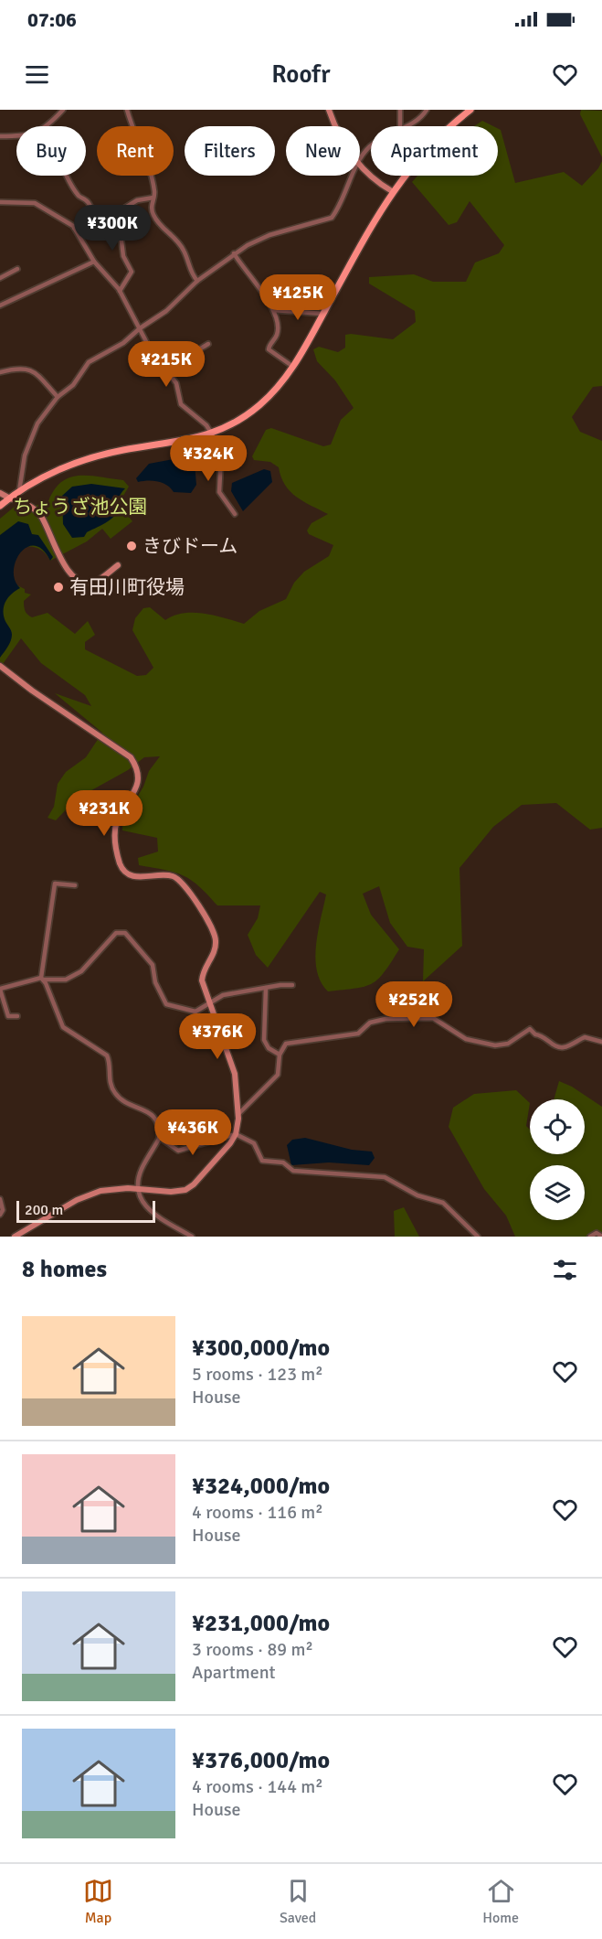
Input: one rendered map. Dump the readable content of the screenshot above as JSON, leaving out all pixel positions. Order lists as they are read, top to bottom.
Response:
{
  "parks": ["ちょうざ池公園"],
  "places": ["きびドーム", "有田川町役場"],
  "scale_bar": "200 m",
  "page": {
    "status": "07:06",
    "header": "Roofr",
    "chip": [
      "Buy",
      "Rent",
      "Filters",
      "New",
      "Apartment"
    ],
    "price": [
      "¥300K",
      "¥125K",
      "¥215K",
      "¥324K",
      "¥231K",
      "¥252K",
      "¥376K",
      "¥436K"
    ],
    "scale": "200 m",
    "heading": "8 homes",
    "list": [
      {
        "name": "¥300,000/mo",
        "note": "5 rooms · 123 m² · House"
      },
      {
        "name": "¥324,000/mo",
        "note": "4 rooms · 116 m² · House"
      },
      {
        "name": "¥231,000/mo",
        "note": "3 rooms · 89 m² · Apartment"
      },
      {
        "name": "¥376,000/mo",
        "note": "4 rooms · 144 m² · House"
      }
    ],
    "tabs": ["Map", "Saved", "Home"]
  }
}
